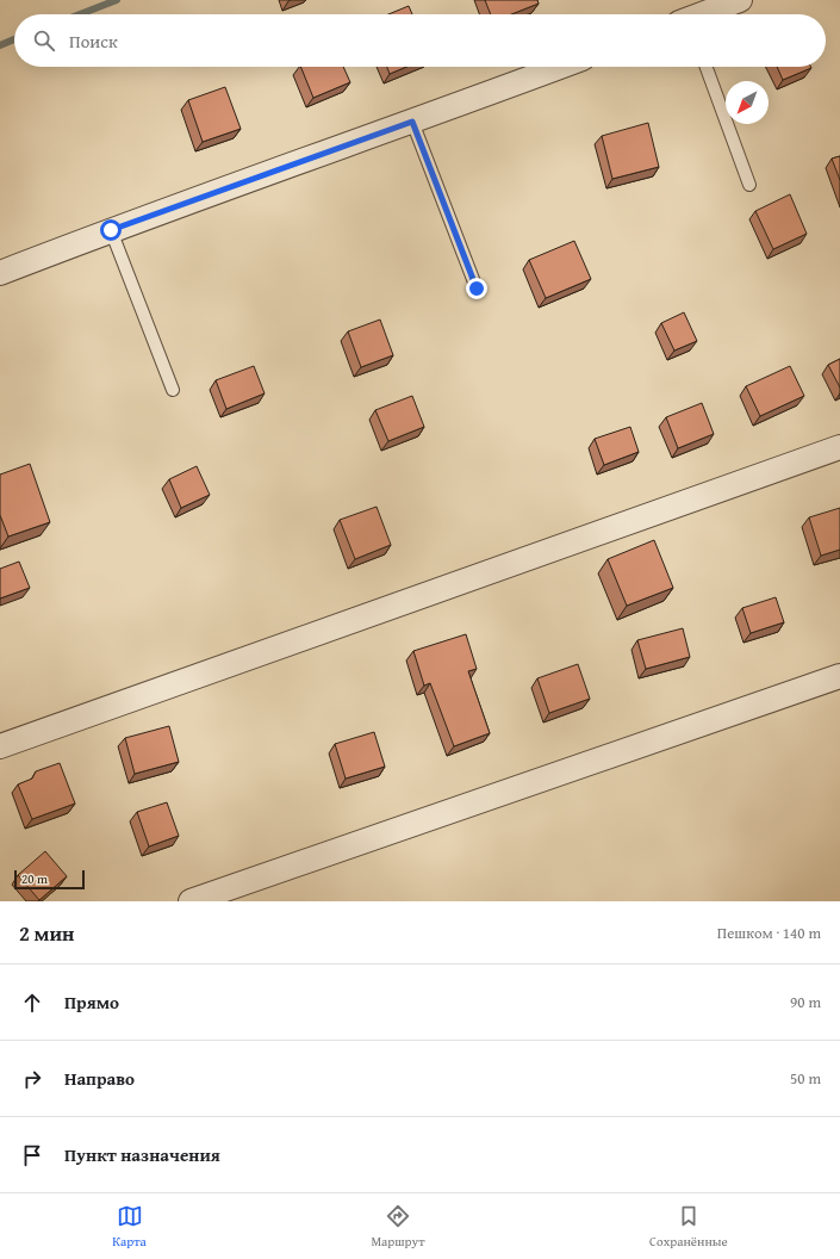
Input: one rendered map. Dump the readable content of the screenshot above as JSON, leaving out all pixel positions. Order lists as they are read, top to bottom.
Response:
{
  "scale_bar": "20 m",
  "north": "bottom left",
  "page": {
    "search": "Поиск",
    "scale": "20 m",
    "heading": ["2 мин", "Пешком · 140 m"],
    "list": [
      ["Прямо", "90 m"],
      ["Направо", "50 m"],
      "Пункт назначения"
    ],
    "nav": ["Карта", "Маршрут", "Сохранённые"]
  }
}
